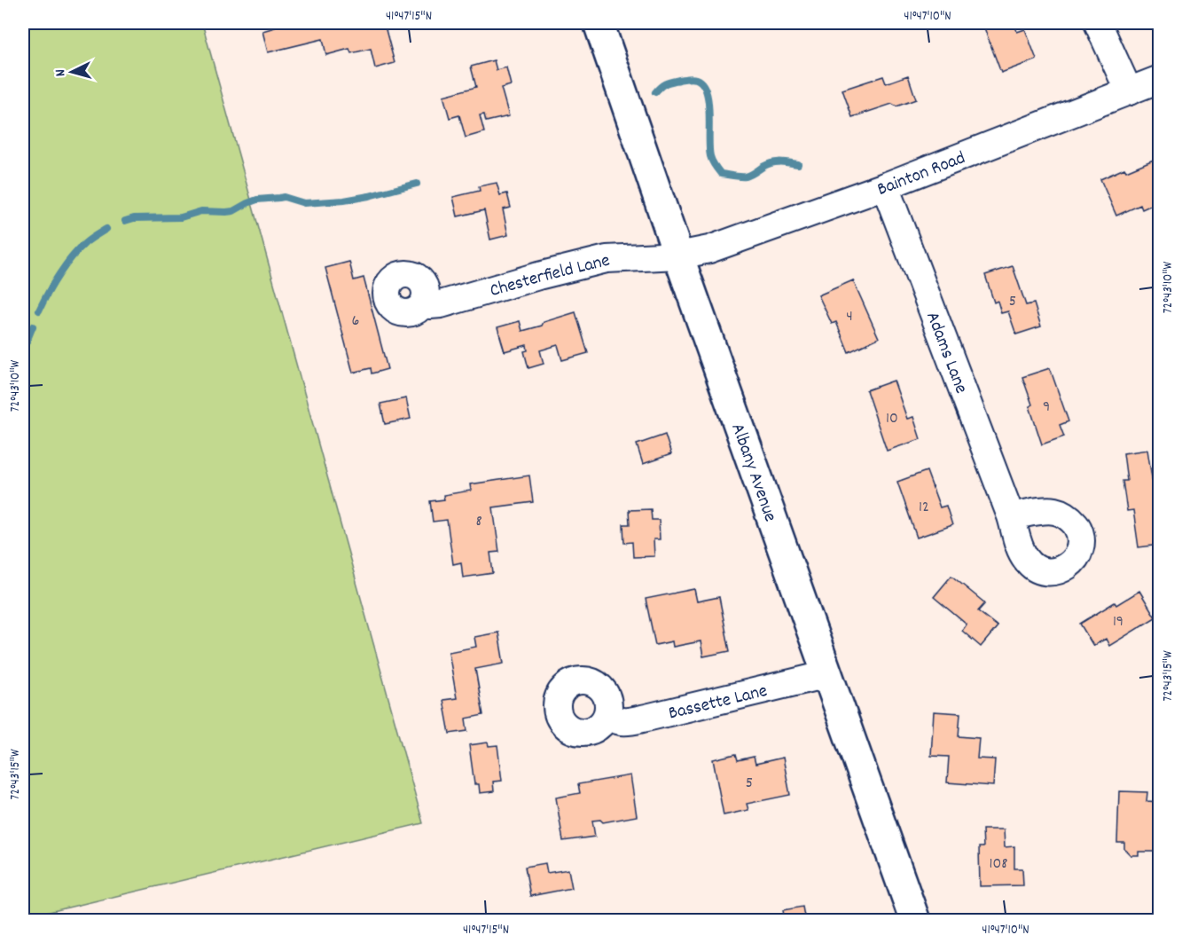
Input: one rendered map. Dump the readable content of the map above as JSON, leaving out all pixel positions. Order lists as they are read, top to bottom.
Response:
{
  "streets": {
    "highway": ["Albany Avenue"],
    "street": [
      "Bainton Road",
      "Chesterfield Lane",
      "Adams Lane",
      "Bassette Lane"
    ]
  },
  "crossings": [
    ["Bainton Road", "Chesterfield Lane"],
    ["Bainton Road", "Adams Lane"],
    ["Bainton Road", "Albany Avenue"],
    ["Chesterfield Lane", "Albany Avenue"],
    ["Albany Avenue", "Bassette Lane"]
  ],
  "house_numbers": [
    "5",
    "4",
    "6",
    "9",
    "10",
    "12",
    "8",
    "19",
    "5",
    "108"
  ],
  "north": "left",
  "coordinates": [
    "41°47'15\"N",
    "41°47'10\"N",
    "72°43'10\"W",
    "72°43'15\"W"
  ]
}
